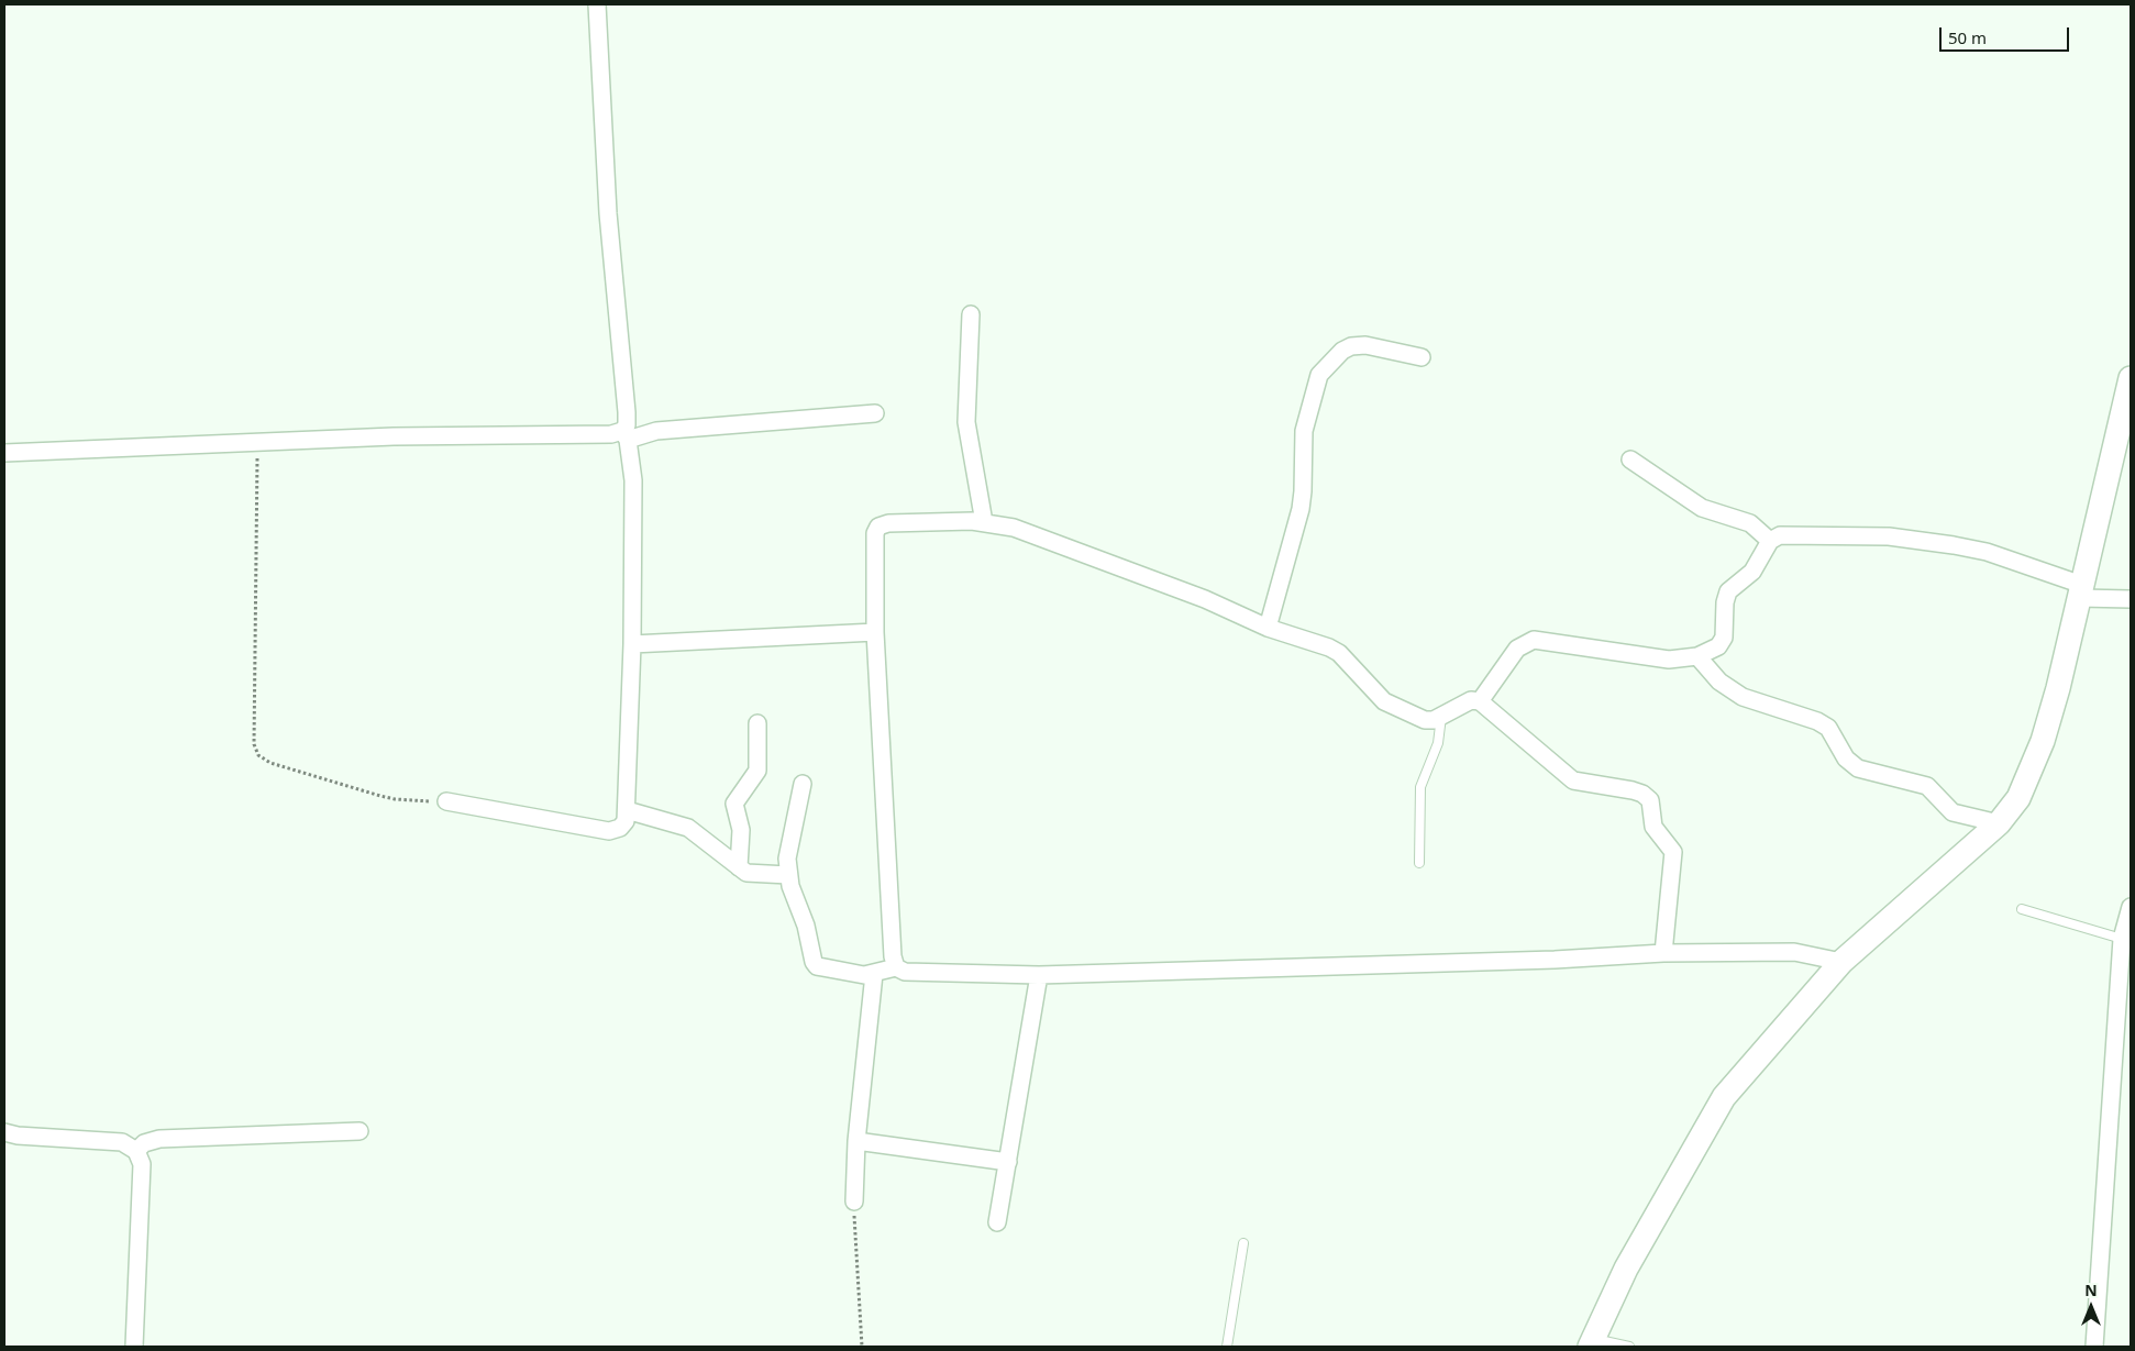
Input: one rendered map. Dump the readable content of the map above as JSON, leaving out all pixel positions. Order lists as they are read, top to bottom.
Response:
{
  "scale_bar": "50 m",
  "north": "top"
}
